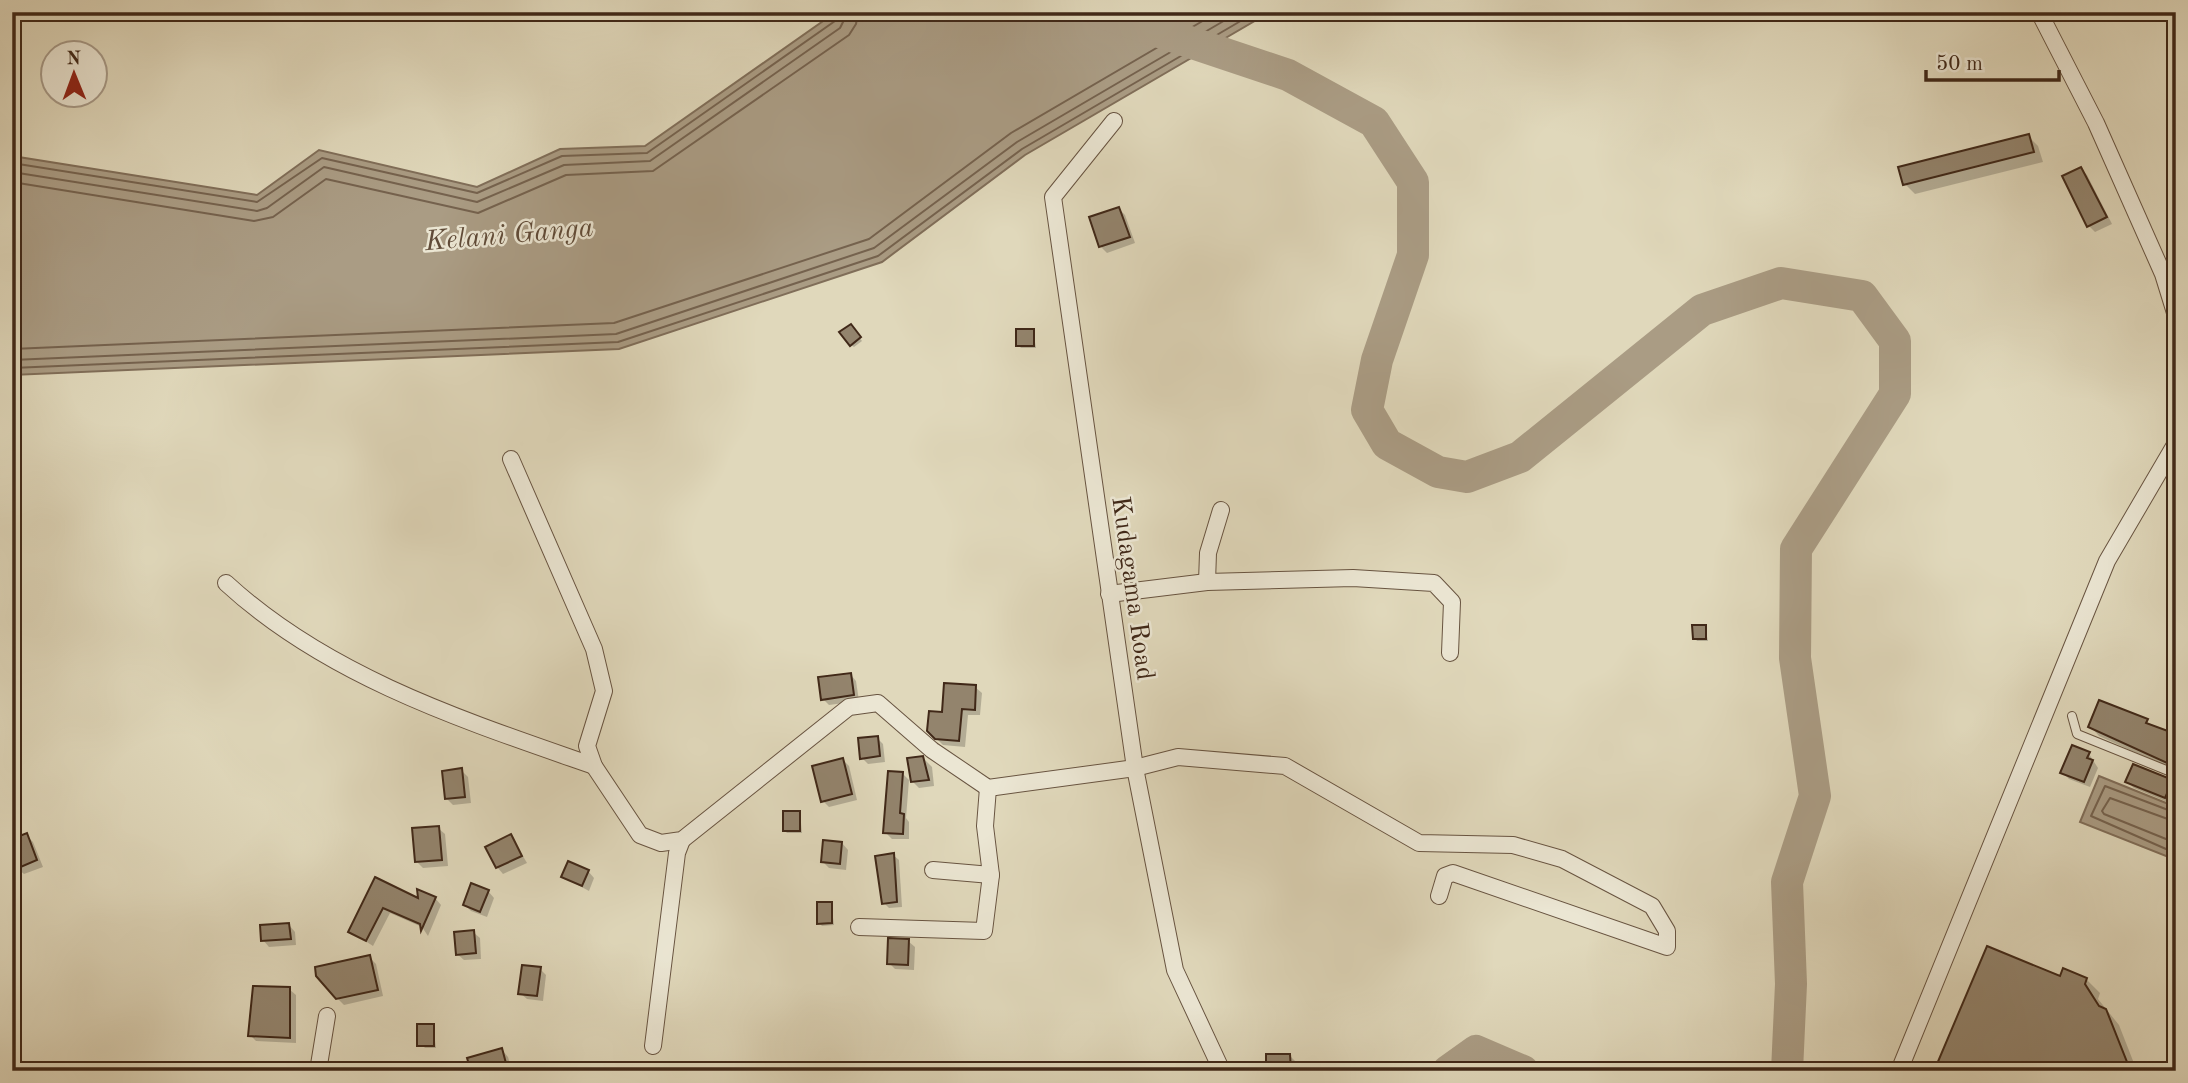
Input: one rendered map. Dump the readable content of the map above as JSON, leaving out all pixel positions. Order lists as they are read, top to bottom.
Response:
{
  "streets": {
    "street": ["Kudagama Road"]
  },
  "water": ["Kelani Ganga"],
  "scale_bar": "50 m",
  "north": "top"
}
